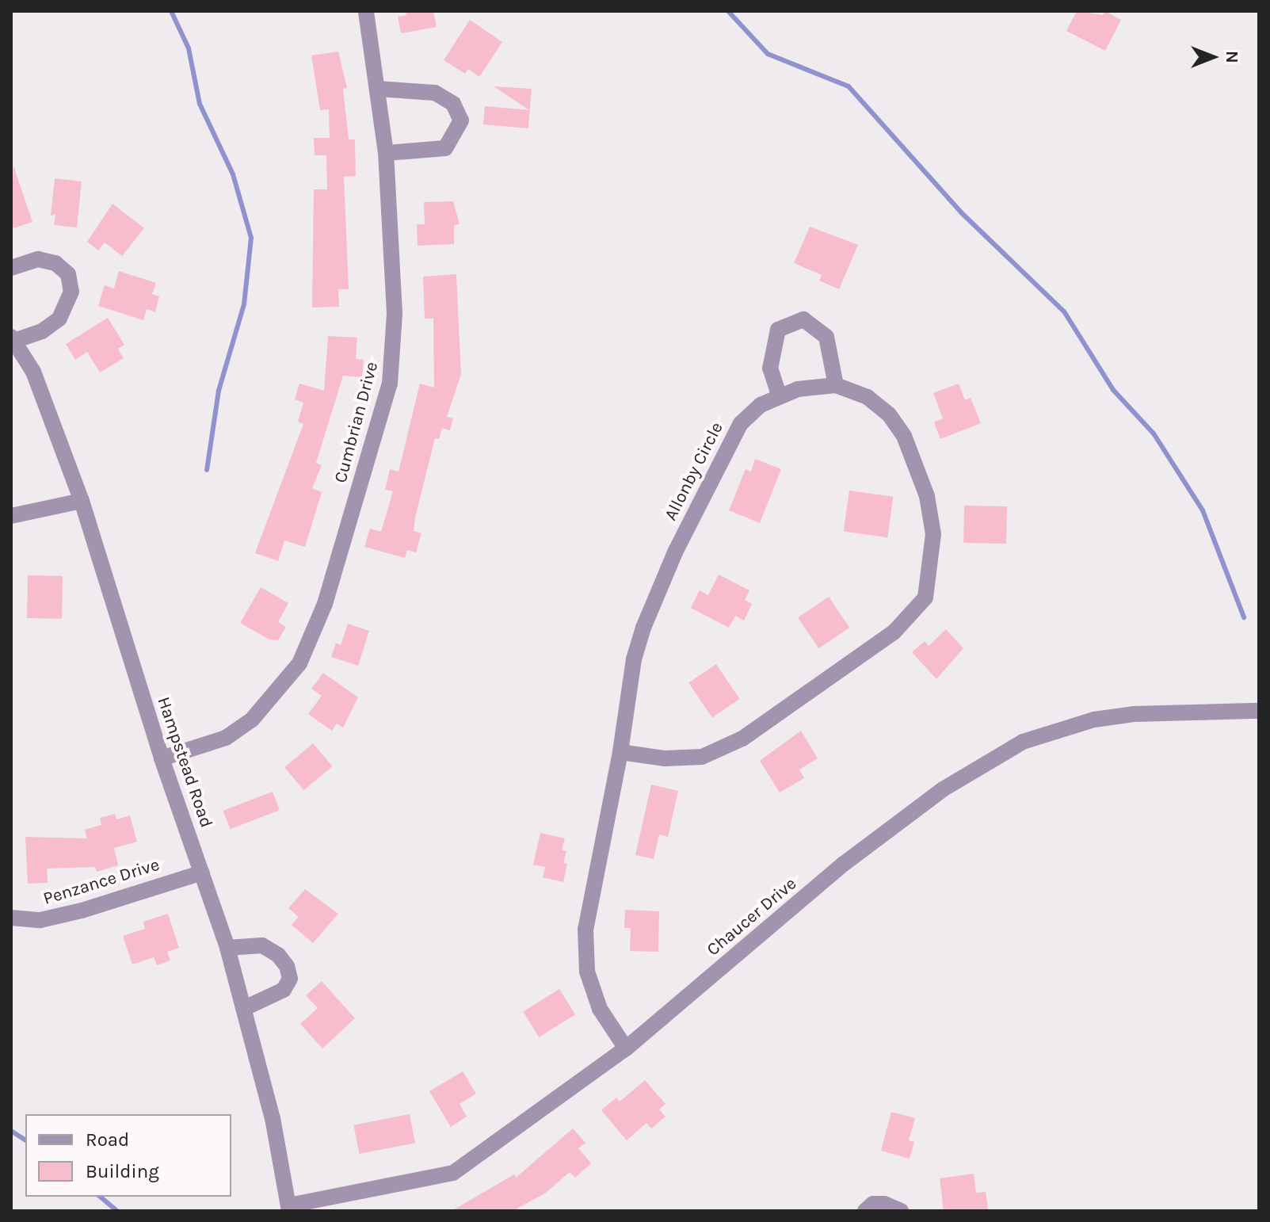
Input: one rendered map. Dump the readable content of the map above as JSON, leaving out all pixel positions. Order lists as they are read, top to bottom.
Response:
{
  "streets": {
    "street": [
      "Cumbrian Drive",
      "Allonby Circle",
      "Hampstead Road",
      "Penzance Drive",
      "Chaucer Drive"
    ]
  },
  "crossings": [
    ["Cumbrian Drive", "Hampstead Road"],
    ["Allonby Circle", "Chaucer Drive"],
    ["Hampstead Road", "Penzance Drive"],
    ["Hampstead Road", "Chaucer Drive"]
  ],
  "legend": ["Road", "Building"],
  "north": "right"
}
